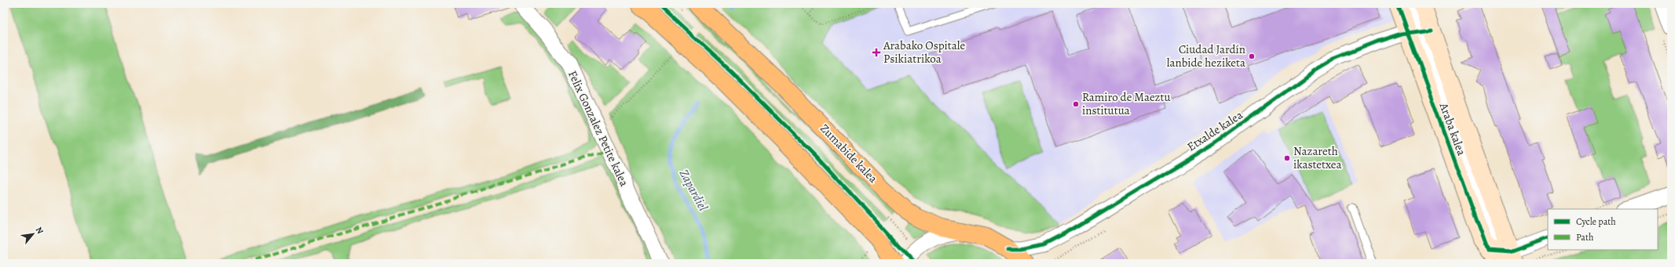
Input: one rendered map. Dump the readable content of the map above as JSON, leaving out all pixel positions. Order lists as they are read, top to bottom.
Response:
{
  "streets": {
    "main road": ["Zumabide kalea"],
    "street": ["Felix Gonzalez Petite kalea", "Araba kalea", "Etxalde kalea"]
  },
  "crossings": [
    ["Araba kalea", "Etxalde kalea"],
    ["Etxalde kalea", "Zumabide kalea"]
  ],
  "water": ["Zapardiel"],
  "places": {
    "health": ["Arabako Ospitale Psikiatrikoa"],
    "other": ["Ciudad Jardín lanbide heziketa", "Ramiro de Maeztu institutua", "Nazareth ikastetxea"]
  },
  "legend": ["Cycle path", "Path"],
  "north": "top right"
}
